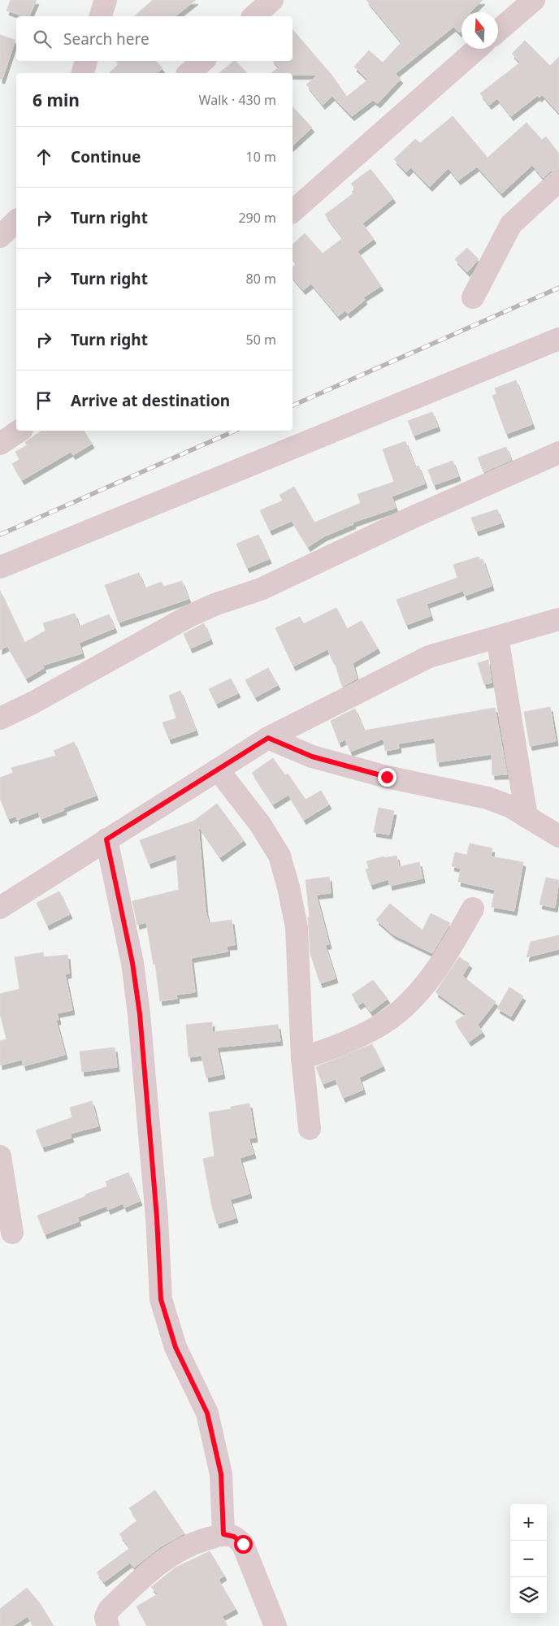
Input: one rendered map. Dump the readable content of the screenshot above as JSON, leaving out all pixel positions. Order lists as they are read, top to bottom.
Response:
{
  "north": "top",
  "page": {
    "search": "Search here",
    "heading": ["6 min", "Walk · 430 m"],
    "list": [
      ["Continue", "10 m"],
      ["Turn right", "290 m"],
      ["Turn right", "80 m"],
      ["Turn right", "50 m"],
      "Arrive at destination"
    ],
    "map_buttons": ["+", "−"]
  }
}
